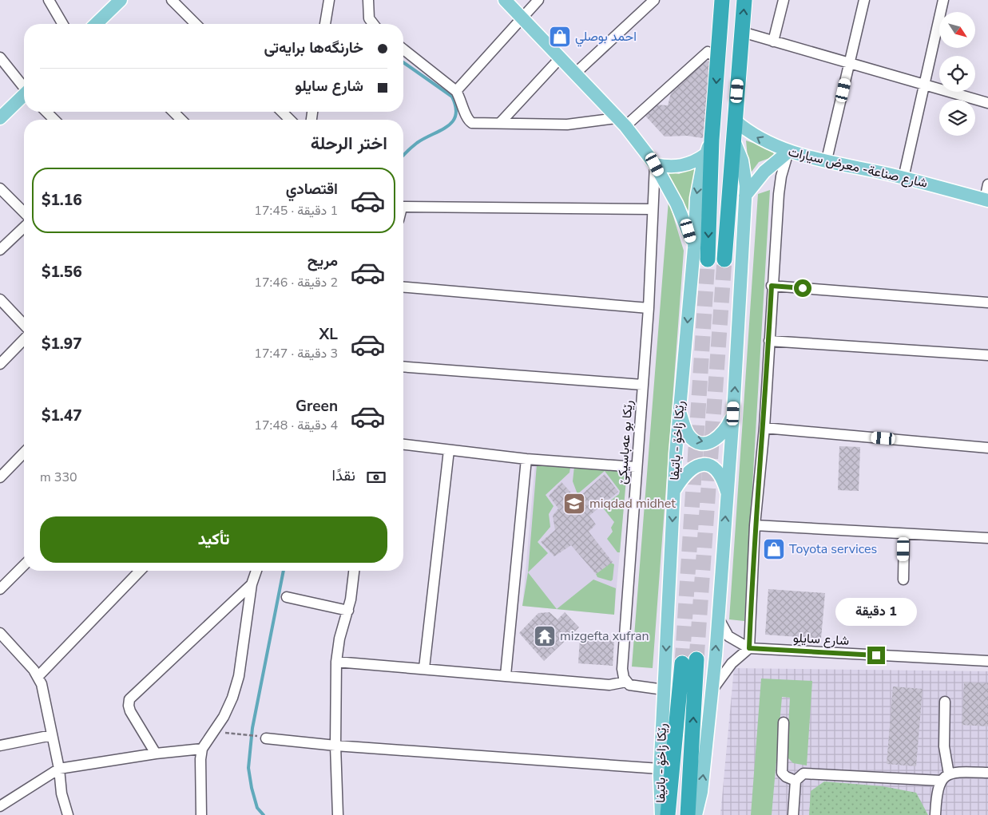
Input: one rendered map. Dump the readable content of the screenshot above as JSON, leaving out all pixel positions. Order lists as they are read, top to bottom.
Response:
{
  "streets": {
    "highway": ["رێکا زاخۆ - باتیفا"],
    "main road": ["شارع صناعة- معرض سيارات"],
    "street": ["رێكا بو عه‌باسيكێ", "شارع سايلو"]
  },
  "places": {
    "shop": ["احمد بوصلي", "Toyota services"],
    "school or university": ["miqdad midhet"],
    "temple": ["mizgefta xufran"]
  },
  "north": "bottom right",
  "page": {
    "banner": ["خارنگه‌ها برايه‌تى", "شارع سايلو"],
    "heading": "اختر الرحلة",
    "list": [
      {
        "name": "اقتصادي",
        "note": "1 دقيقة · 17:45",
        "value": "$1.16"
      },
      {
        "name": "مريح",
        "note": "2 دقيقة · 17:46",
        "value": "$1.56"
      },
      {
        "name": "XL",
        "note": "3 دقيقة · 17:47",
        "value": "$1.97"
      },
      {
        "name": "Green",
        "note": "4 دقيقة · 17:48",
        "value": "$1.47"
      }
    ],
    "pay": ["نقدًا", "330 m"],
    "buttons": "تأكيد",
    "bubble": "1 دقيقة"
  }
}
